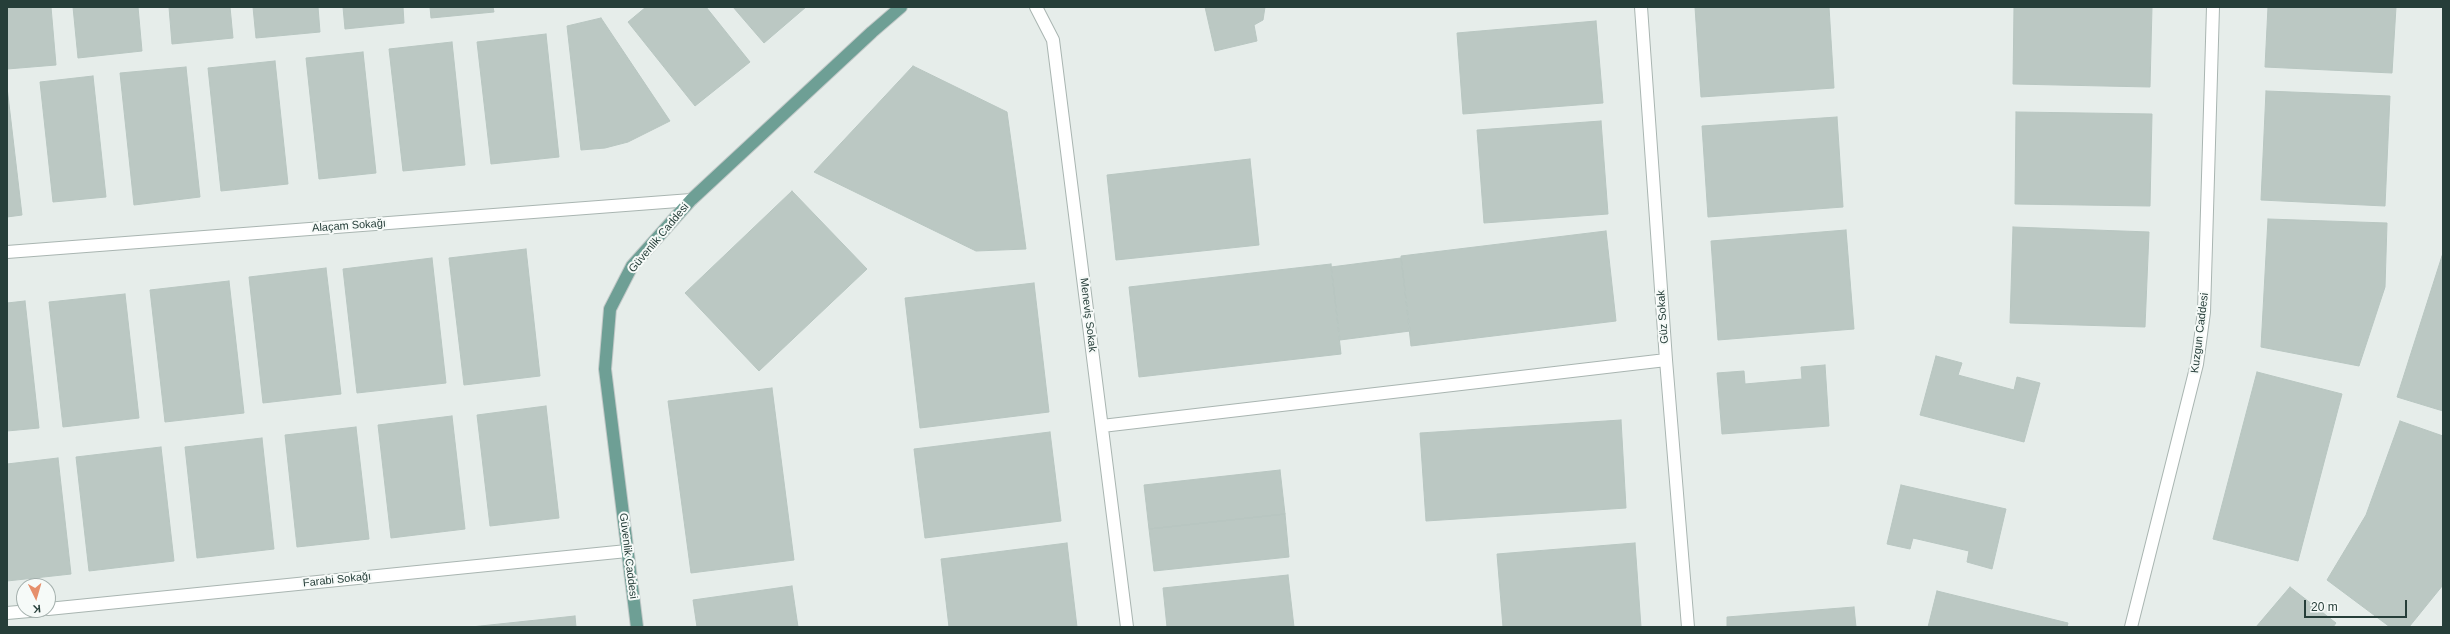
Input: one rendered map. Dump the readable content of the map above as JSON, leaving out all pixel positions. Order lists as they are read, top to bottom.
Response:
{
  "streets": {
    "main road": ["Güvenlik Caddesi"],
    "street": [
      "Alaçam Sokağı",
      "Meneviş Sokak",
      "Güz Sokak",
      "Kuzgun Caddesi",
      "Farabi Sokağı"
    ]
  },
  "crossings": [
    ["Alaçam Sokağı", "Güvenlik Caddesi"],
    ["Güvenlik Caddesi", "Farabi Sokağı"]
  ],
  "scale_bar": "20 m",
  "north": "bottom"
}
